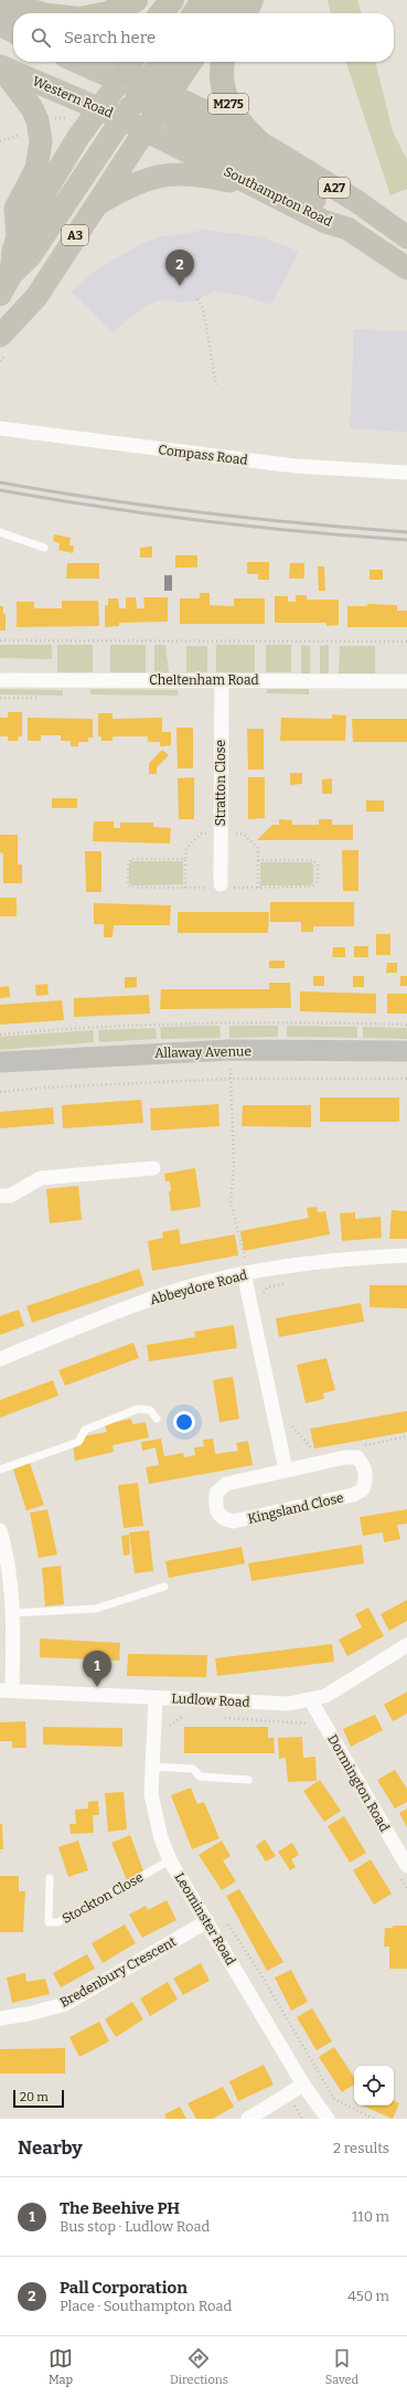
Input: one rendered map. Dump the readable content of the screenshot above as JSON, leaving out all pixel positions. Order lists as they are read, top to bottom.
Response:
{
  "streets": {
    "highway": ["M275"],
    "main road": [
      "Western Road",
      "A27",
      "Southampton Road",
      "A3"
    ],
    "street": [
      "Compass Road",
      "Cheltenham Road",
      "Stratton Close",
      "Allaway Avenue",
      "Abbeydore Road",
      "Kingsland Close",
      "Ludlow Road",
      "Dormington Road",
      "Leominster Road",
      "Bredenbury Crescent"
    ],
    "lane": ["Stockton Close"]
  },
  "crossings": [
    ["Western Road", "A27"],
    ["Western Road", "A3"],
    ["M275", "A27"],
    ["A27", "A3"],
    ["Southampton Road", "A3"],
    ["Cheltenham Road", "Stratton Close"],
    ["Ludlow Road", "Dormington Road"],
    ["Ludlow Road", "Leominster Road"],
    ["Stockton Close", "Leominster Road"],
    ["Leominster Road", "Bredenbury Crescent"]
  ],
  "scale_bar": "20 m",
  "page": {
    "search": "Search here",
    "pins": ["2", "1"],
    "scale": "20 m",
    "heading": ["Nearby", "2 results"],
    "list": [
      {
        "mark": "1",
        "name": "The Beehive PH",
        "note": "Bus stop · Ludlow Road",
        "value": "110 m"
      },
      {
        "mark": "2",
        "name": "Pall Corporation",
        "note": "Place · Southampton Road",
        "value": "450 m"
      }
    ],
    "nav": ["Map", "Directions", "Saved"]
  }
}
